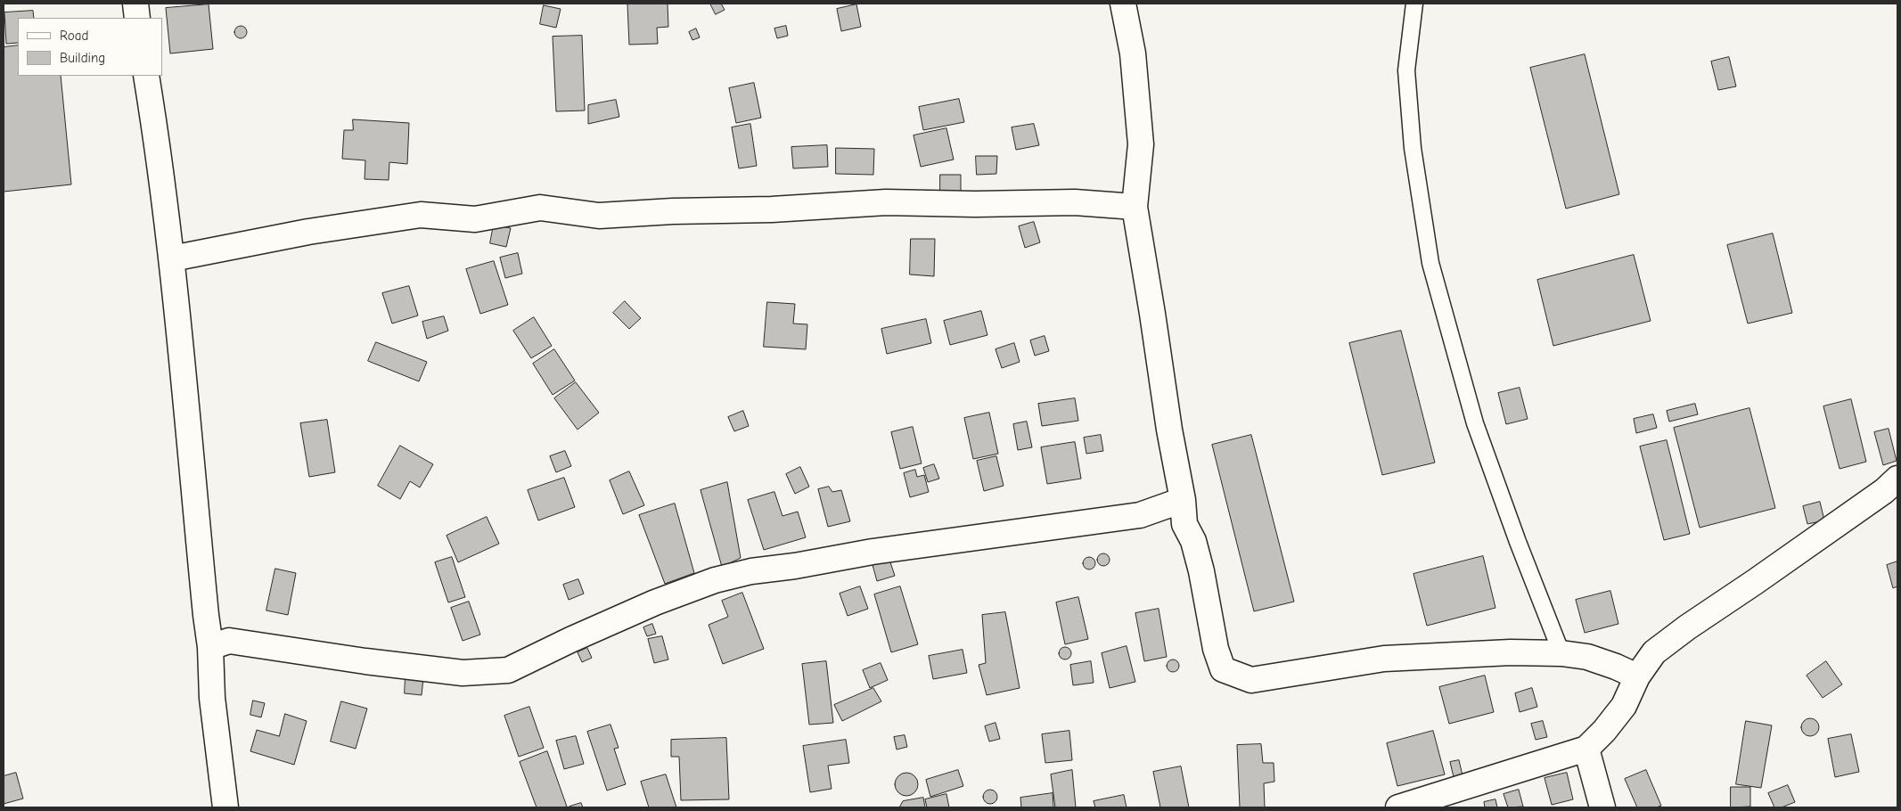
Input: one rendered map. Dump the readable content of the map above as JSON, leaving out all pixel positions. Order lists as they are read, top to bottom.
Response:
{
  "legend": ["Road", "Building"]
}
